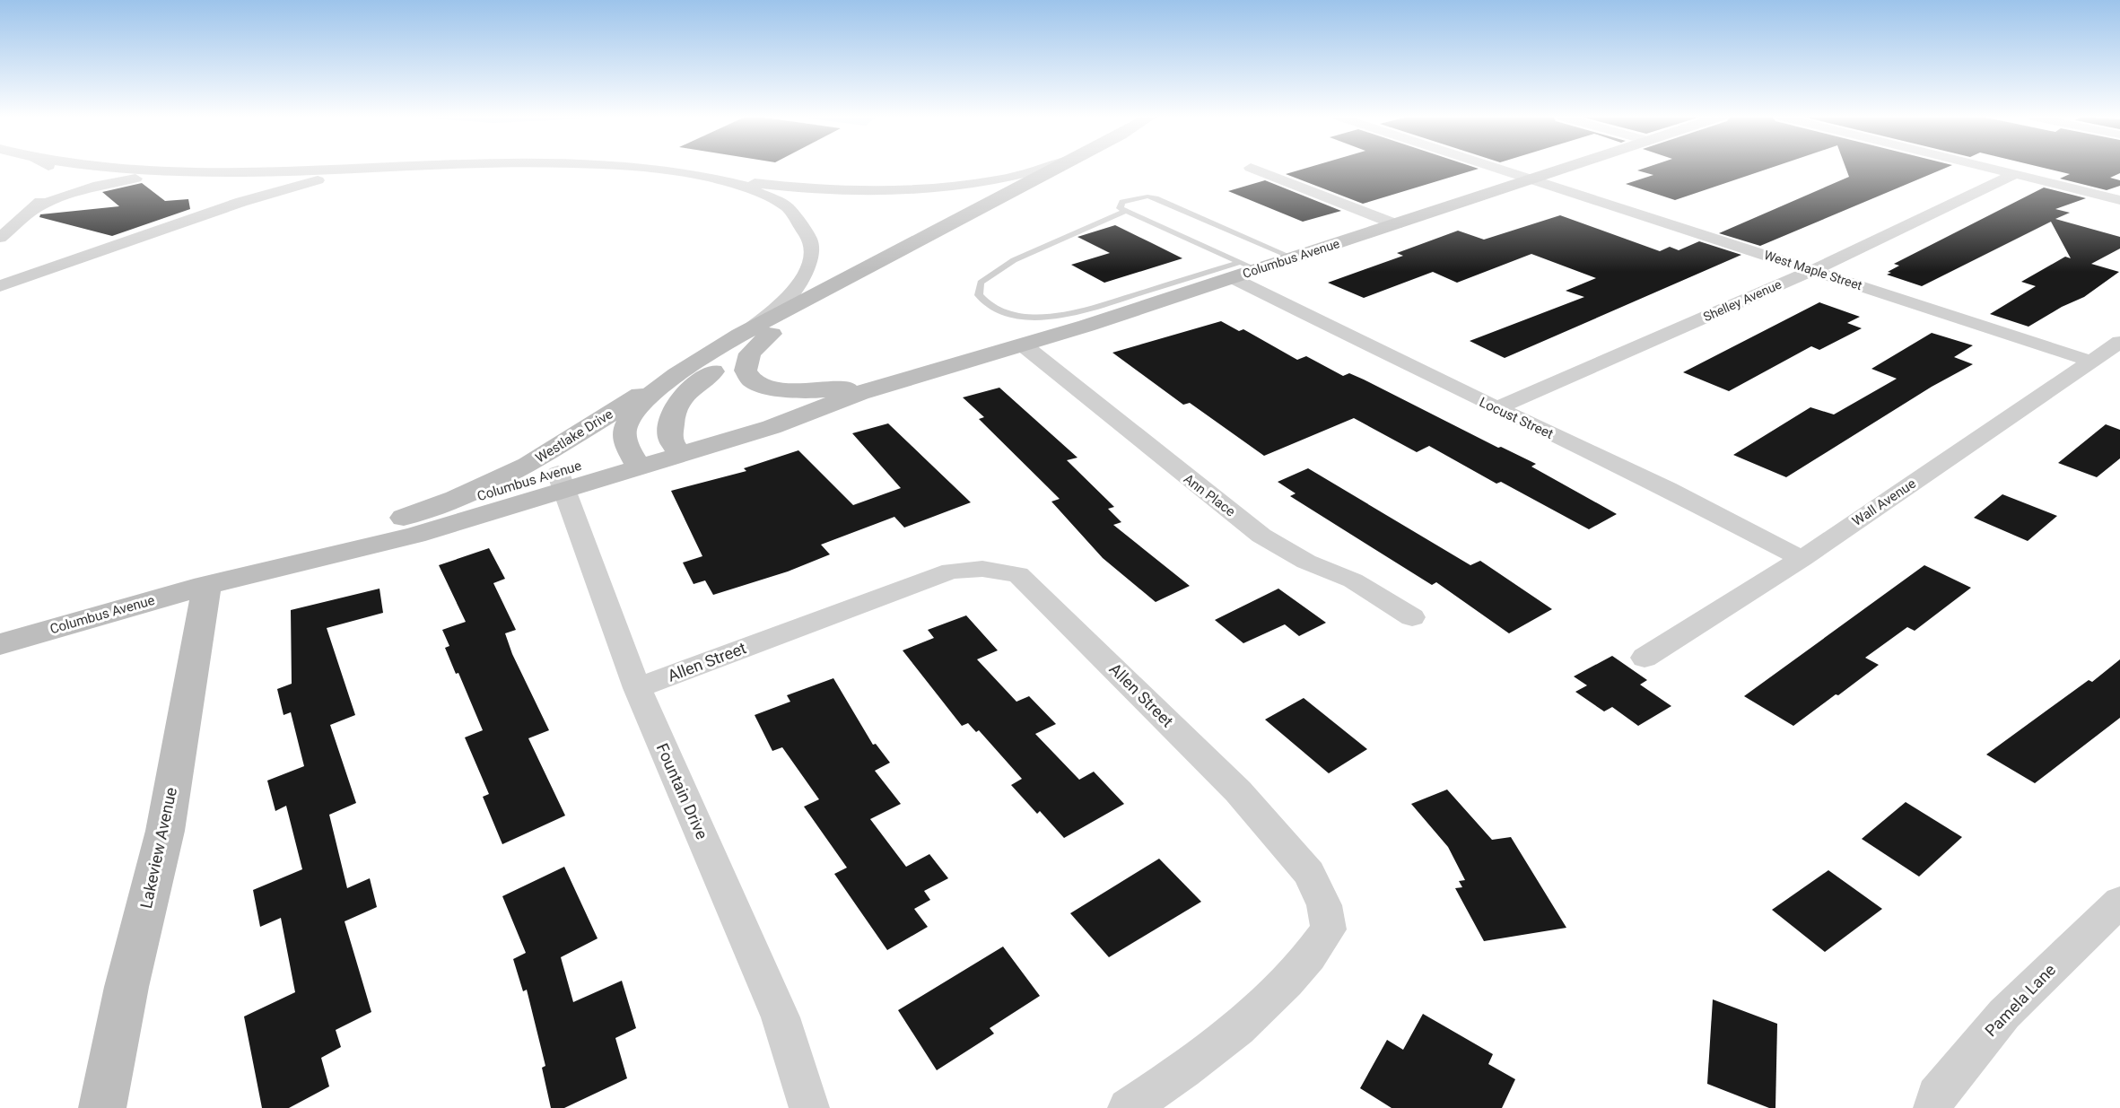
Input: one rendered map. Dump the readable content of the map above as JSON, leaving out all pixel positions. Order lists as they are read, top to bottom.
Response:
{
  "streets": {
    "street": [
      "Columbus Avenue",
      "West Maple Street",
      "Shelley Avenue",
      "Locust Street",
      "Westlake Drive",
      "Ann Place",
      "Wall Avenue",
      "Allen Street",
      "Fountain Drive",
      "Lakeview Avenue",
      "Pamela Lane"
    ]
  },
  "crossings": [
    ["Columbus Avenue", "West Maple Street"],
    ["Columbus Avenue", "Locust Street"],
    ["Columbus Avenue", "Westlake Drive"],
    ["Columbus Avenue", "Ann Place"],
    ["Columbus Avenue", "Fountain Drive"],
    ["Columbus Avenue", "Lakeview Avenue"],
    ["West Maple Street", "Shelley Avenue"],
    ["West Maple Street", "Wall Avenue"],
    ["Shelley Avenue", "Locust Street"],
    ["Locust Street", "Wall Avenue"],
    ["Allen Street", "Fountain Drive"]
  ]
}
